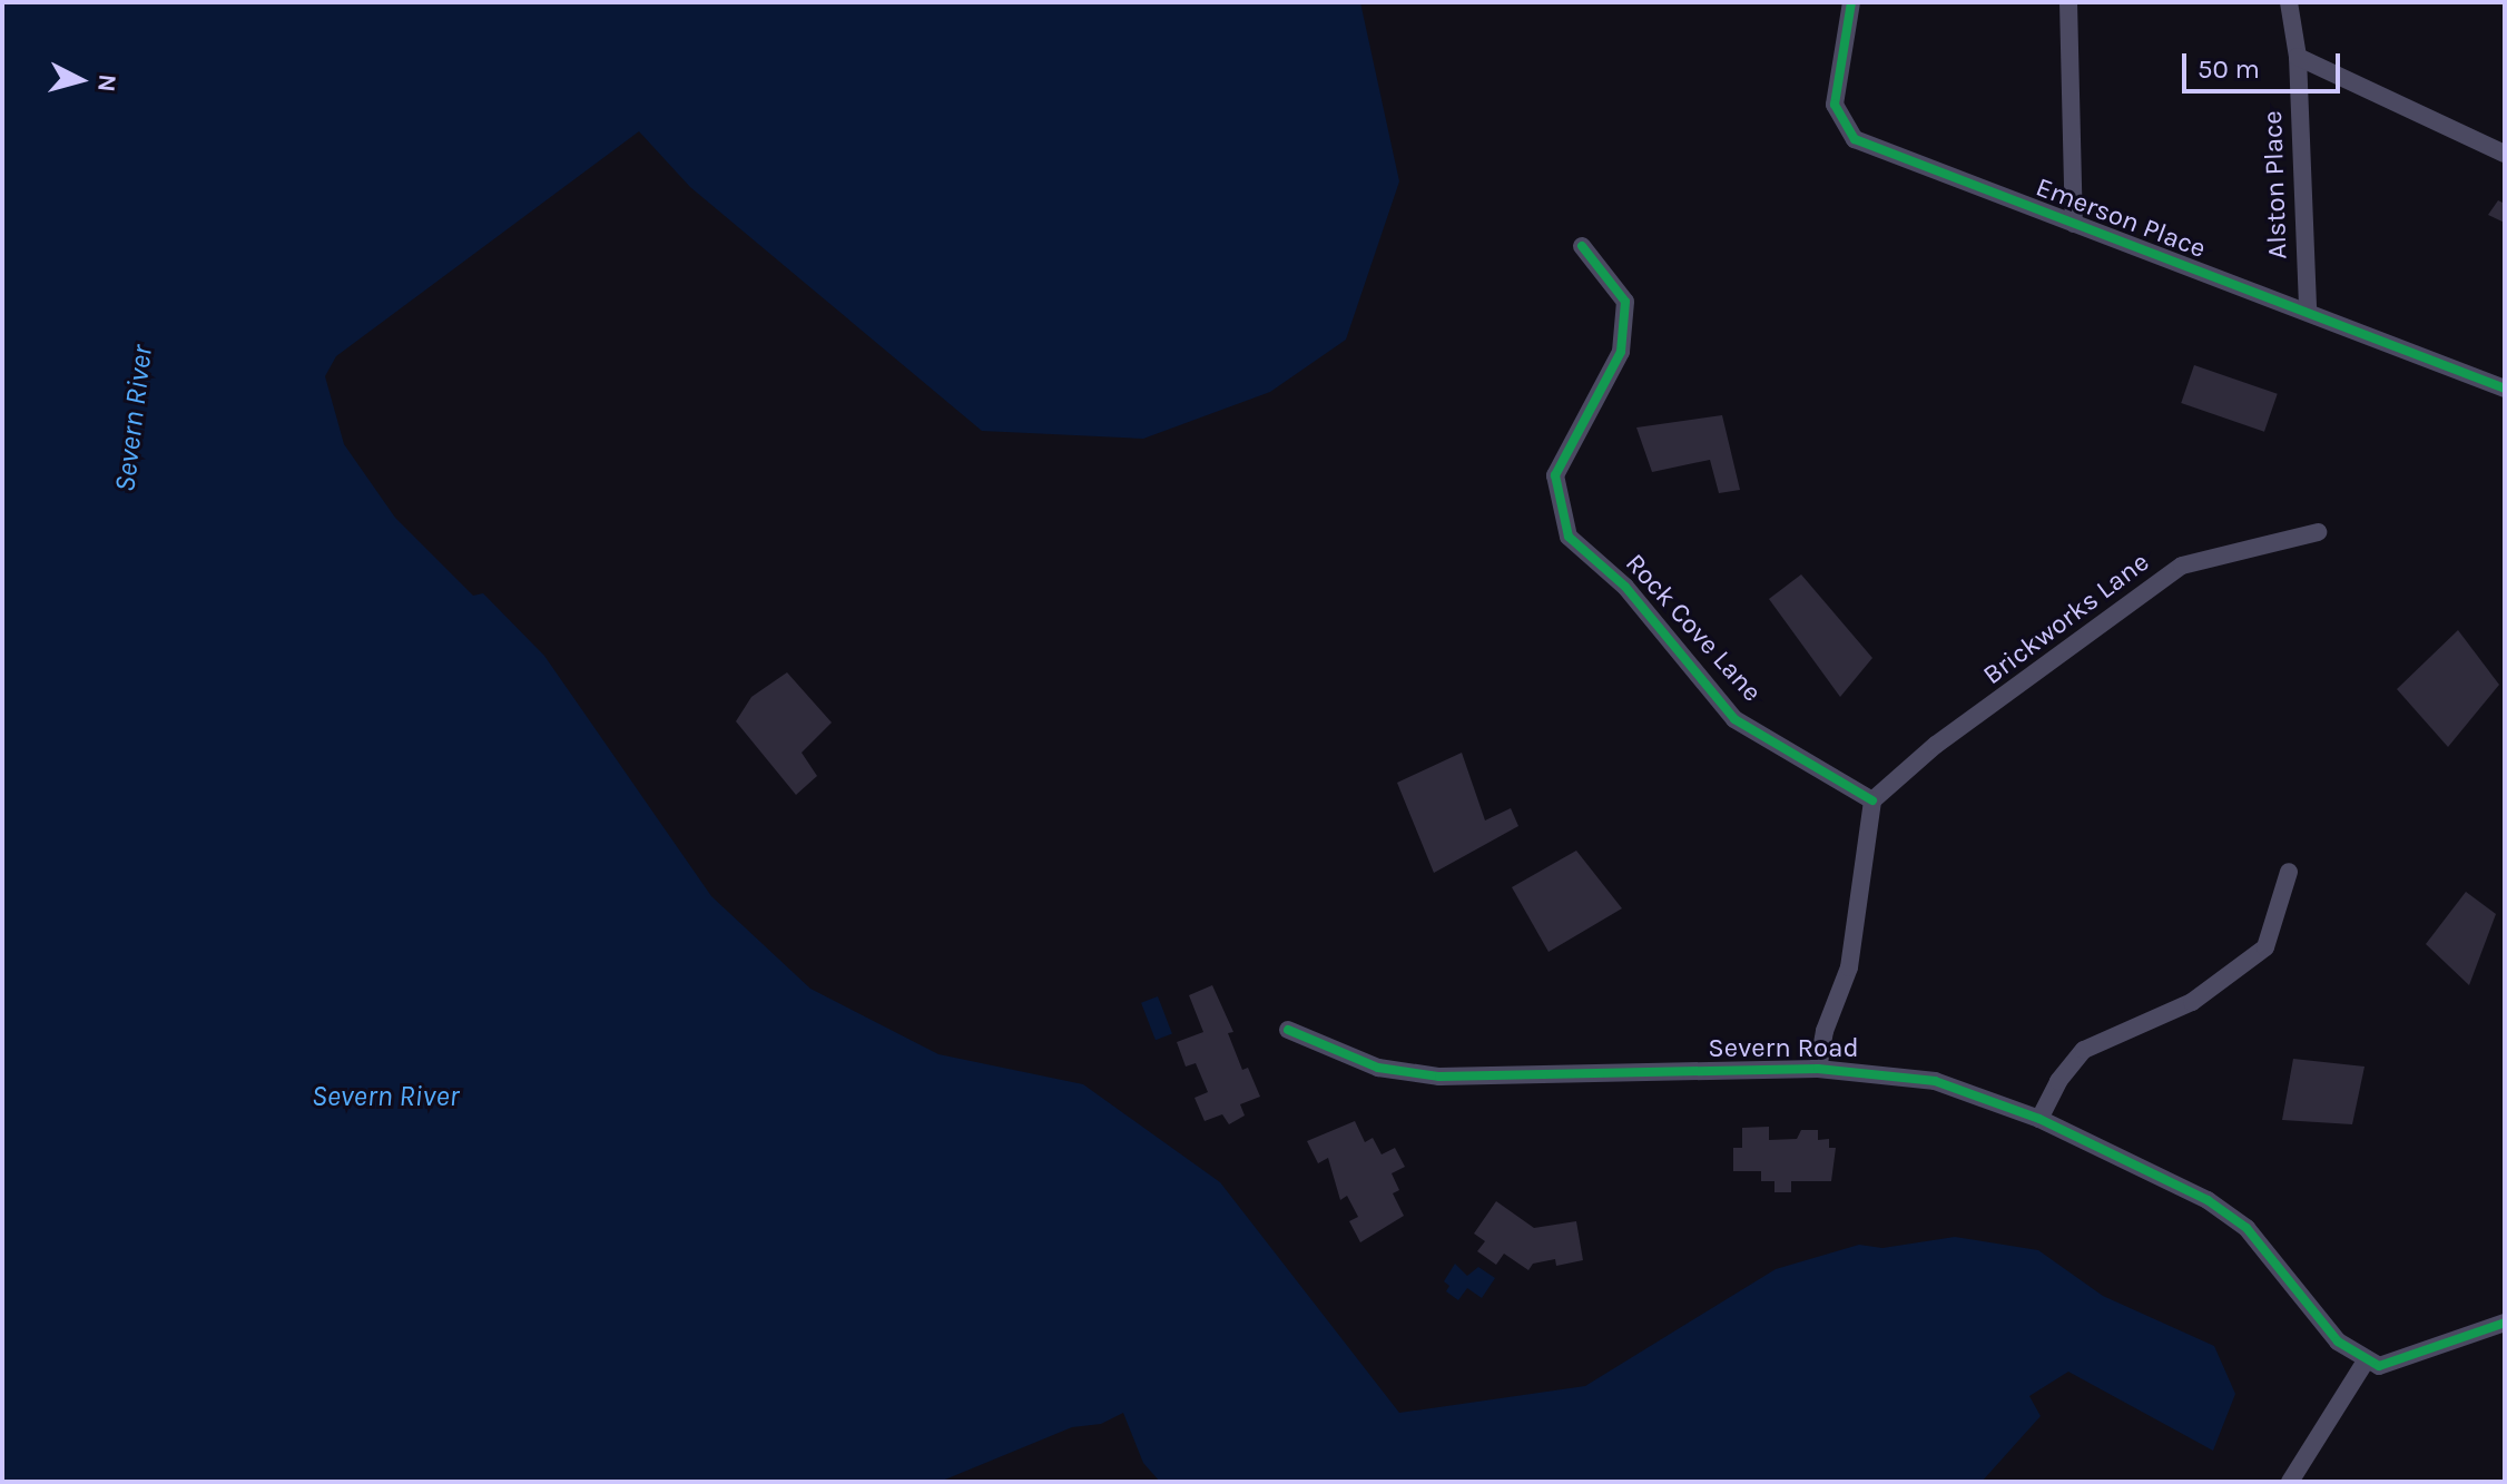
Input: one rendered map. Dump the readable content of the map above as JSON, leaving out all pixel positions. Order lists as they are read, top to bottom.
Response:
{
  "streets": {
    "street": [
      "Alston Place",
      "Emerson Place",
      "Brickworks Lane",
      "Rock Cove Lane",
      "Severn Road"
    ]
  },
  "crossings": [
    ["Alston Place", "Emerson Place"],
    ["Brickworks Lane", "Rock Cove Lane"]
  ],
  "water": ["Severn River"],
  "scale_bar": "50 m",
  "north": "right"
}
